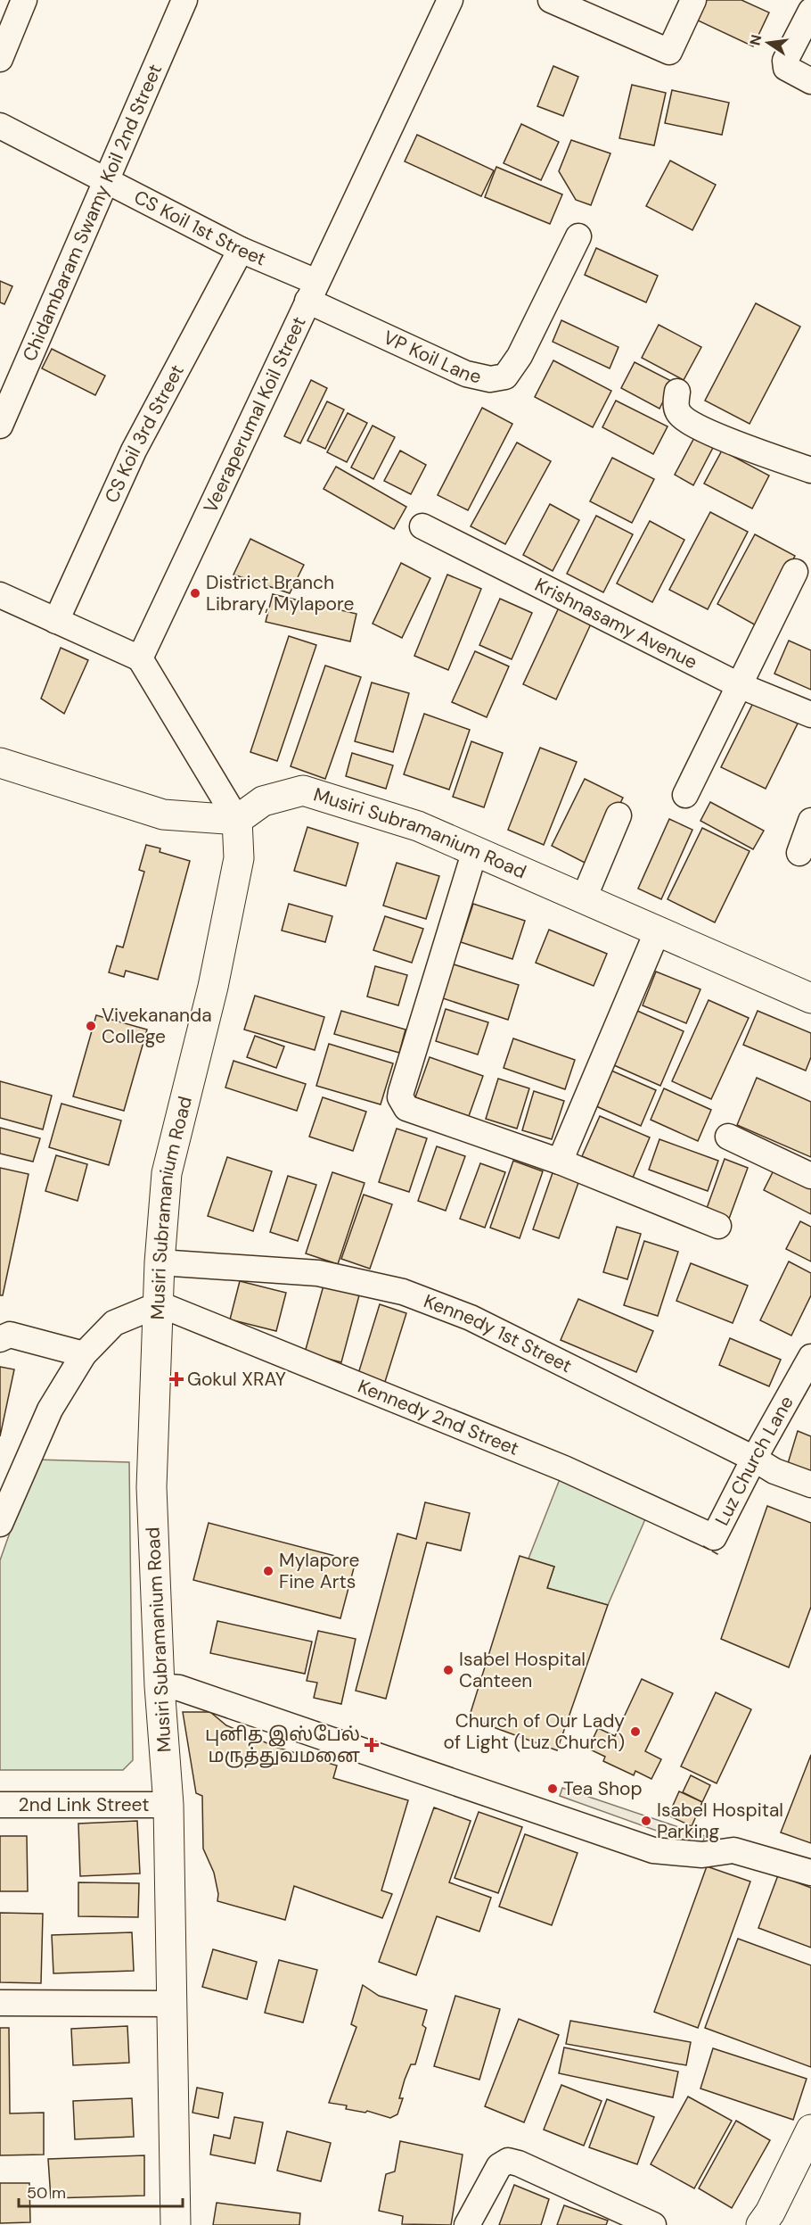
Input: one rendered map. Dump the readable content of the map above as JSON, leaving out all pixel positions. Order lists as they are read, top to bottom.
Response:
{
  "streets": {
    "main road": ["Musiri Subramanium Road"],
    "street": [
      "Chidambaram Swamy Koil 2nd Street",
      "CS Koil 1st Street",
      "VP Koil Lane",
      "Veeraperumal Koil Street",
      "CS Koil 3rd Street",
      "Krishnasamy Avenue",
      "Kennedy 1st Street",
      "Kennedy 2nd Street",
      "Luz Church Lane",
      "2nd Link Street"
    ]
  },
  "crossings": [
    ["Chidambaram Swamy Koil 2nd Street", "CS Koil 1st Street"],
    ["CS Koil 1st Street", "VP Koil Lane"],
    ["CS Koil 1st Street", "Veeraperumal Koil Street"],
    ["CS Koil 1st Street", "CS Koil 3rd Street"],
    ["VP Koil Lane", "Veeraperumal Koil Street"],
    ["Musiri Subramanium Road", "Kennedy 1st Street"],
    ["Musiri Subramanium Road", "Kennedy 2nd Street"],
    ["Musiri Subramanium Road", "2nd Link Street"],
    ["Kennedy 1st Street", "Luz Church Lane"],
    ["Kennedy 2nd Street", "Luz Church Lane"]
  ],
  "places": {
    "other": [
      "District Branch Library, Mylapore",
      "Vivekananda College",
      "Mylapore Fine Arts",
      "Isabel Hospital Canteen",
      "Church of Our Lady of Light (Luz Church)",
      "Tea Shop",
      "Isabel Hospital Parking"
    ],
    "health": ["Gokul XRAY", "புனித இஸ்பேல் மருத்துவமனை"]
  },
  "scale_bar": "50 m",
  "north": "left"
}
